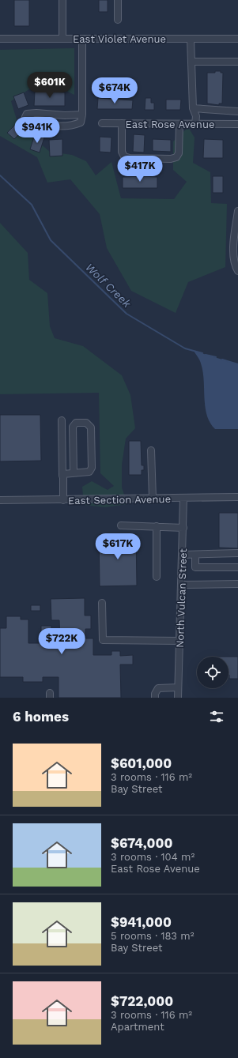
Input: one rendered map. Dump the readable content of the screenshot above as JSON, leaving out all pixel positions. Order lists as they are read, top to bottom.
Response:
{
  "streets": {
    "street": [
      "East Violet Avenue",
      "East Rose Avenue",
      "East Section Avenue",
      "North Vulcan Street"
    ]
  },
  "crossings": [
    ["East Section Avenue", "North Vulcan Street"]
  ],
  "water": ["Wolf Creek"],
  "page": {
    "price": [
      "$601K",
      "$674K",
      "$941K",
      "$417K",
      "$617K",
      "$722K"
    ],
    "heading": "6 homes",
    "list": [
      {
        "name": "$601,000",
        "note": "3 rooms · 116 m² · Bay Street"
      },
      {
        "name": "$674,000",
        "note": "3 rooms · 104 m² · East Rose Avenue"
      },
      {
        "name": "$941,000",
        "note": "5 rooms · 183 m² · Bay Street"
      },
      {
        "name": "$722,000",
        "note": "3 rooms · 116 m² · Apartment"
      }
    ]
  }
}
